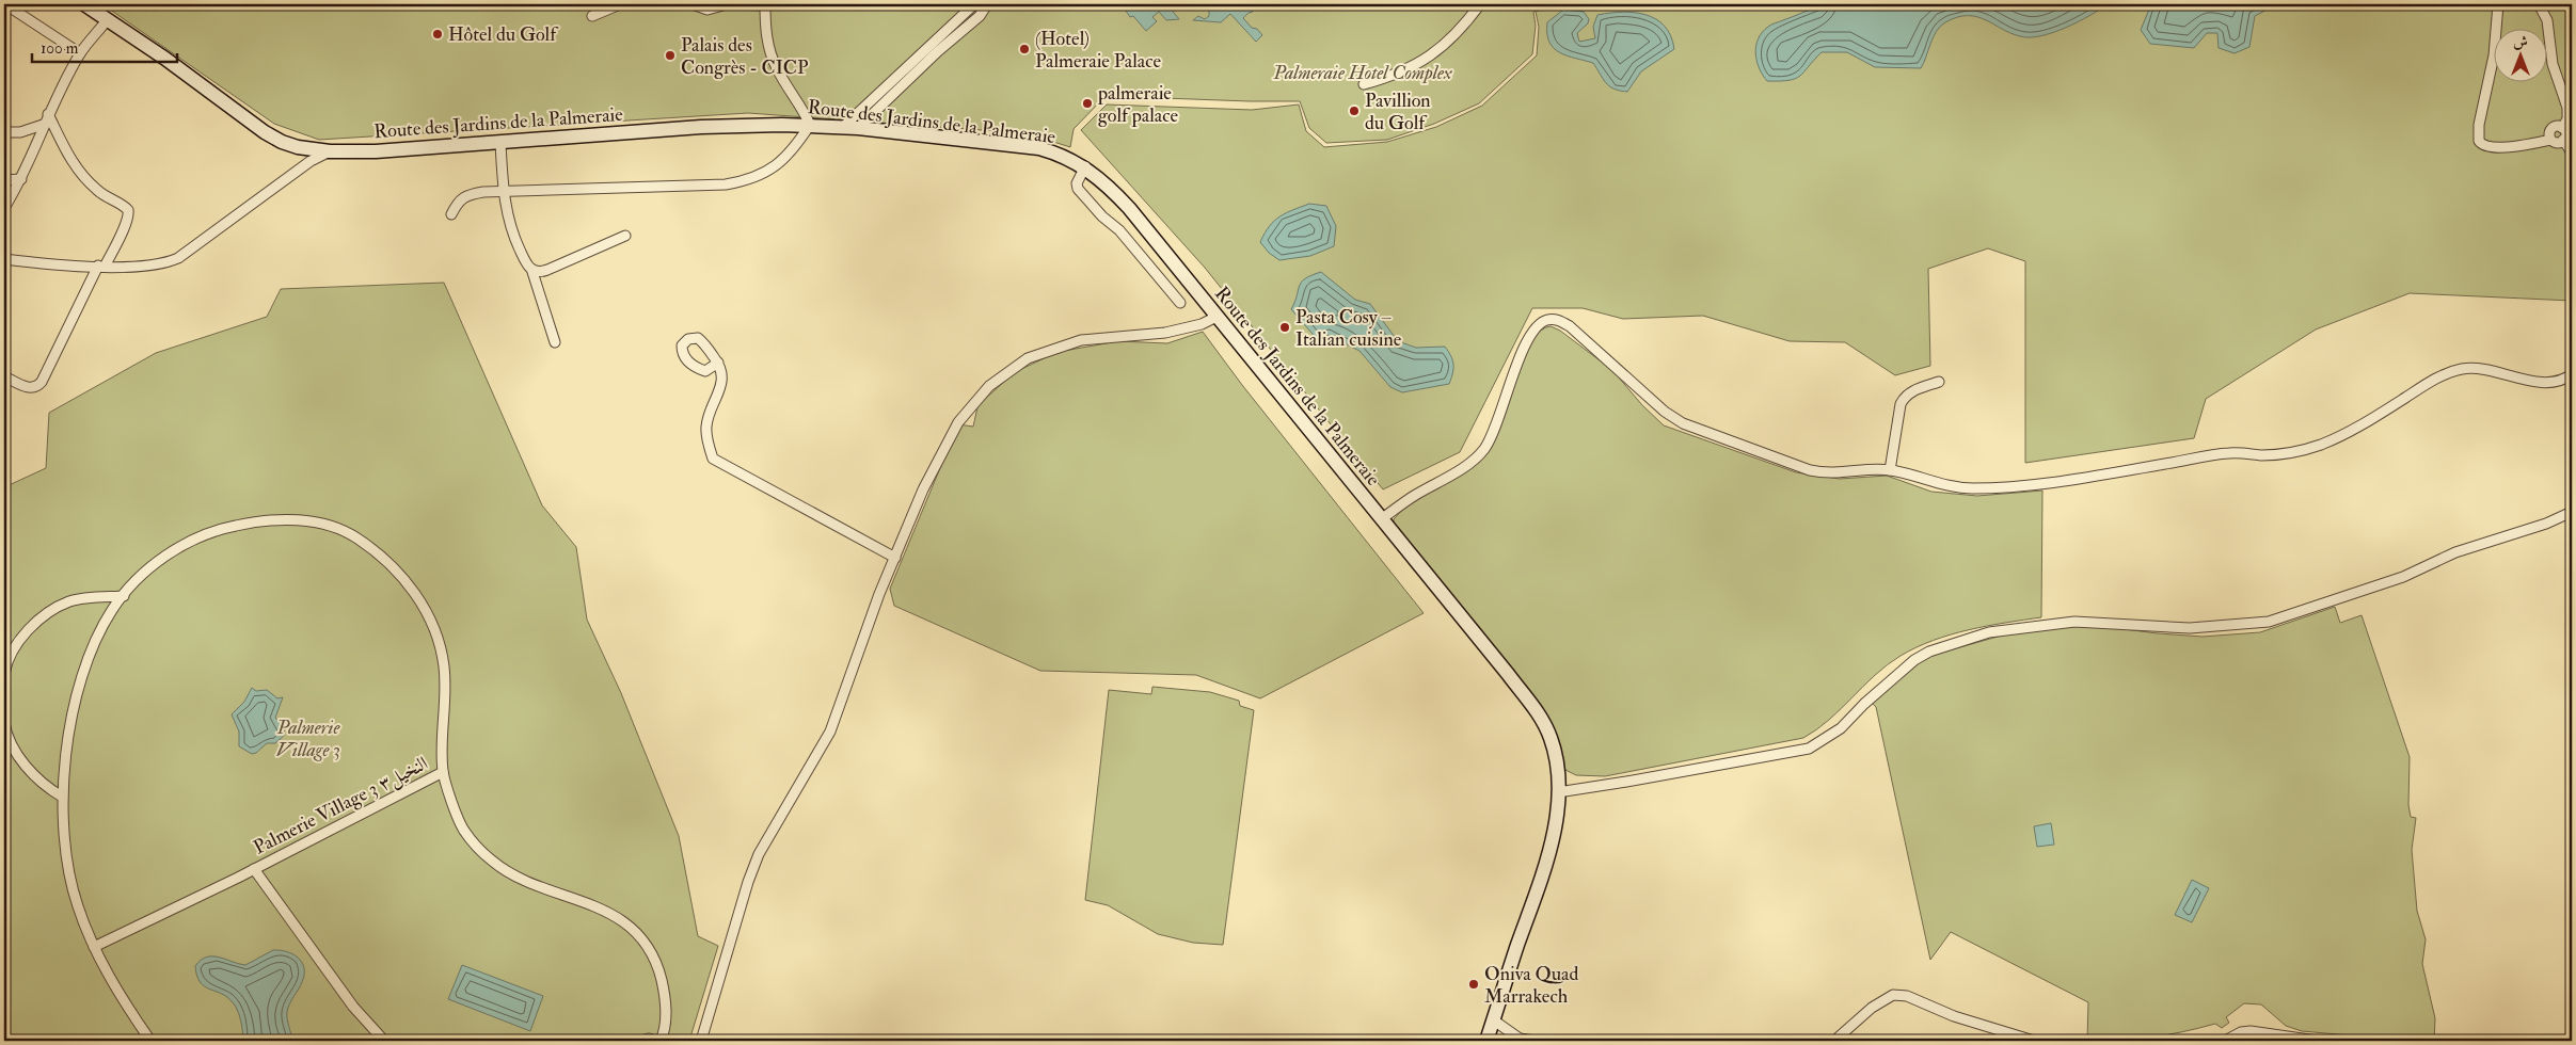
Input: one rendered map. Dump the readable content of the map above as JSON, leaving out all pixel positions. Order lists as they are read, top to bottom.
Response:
{
  "streets": {
    "street": ["Route des Jardins de la Palmeraie", "Palmerie Village 3 النخيل٣"]
  },
  "parks": ["Palmeraie Hotel Complex", "Palmerie Village 3"],
  "places": [
    "Hôtel du Golf",
    "(Hotel) Palmeraie Palace",
    "Palais des Congrès - CICP",
    "palmeraie golf palace",
    "Pavillion du Golf",
    "Pasta Cosy – Italian cuisine",
    "Oniva Quad Marrakech"
  ],
  "scale_bar": "100 m",
  "north": "top"
}
